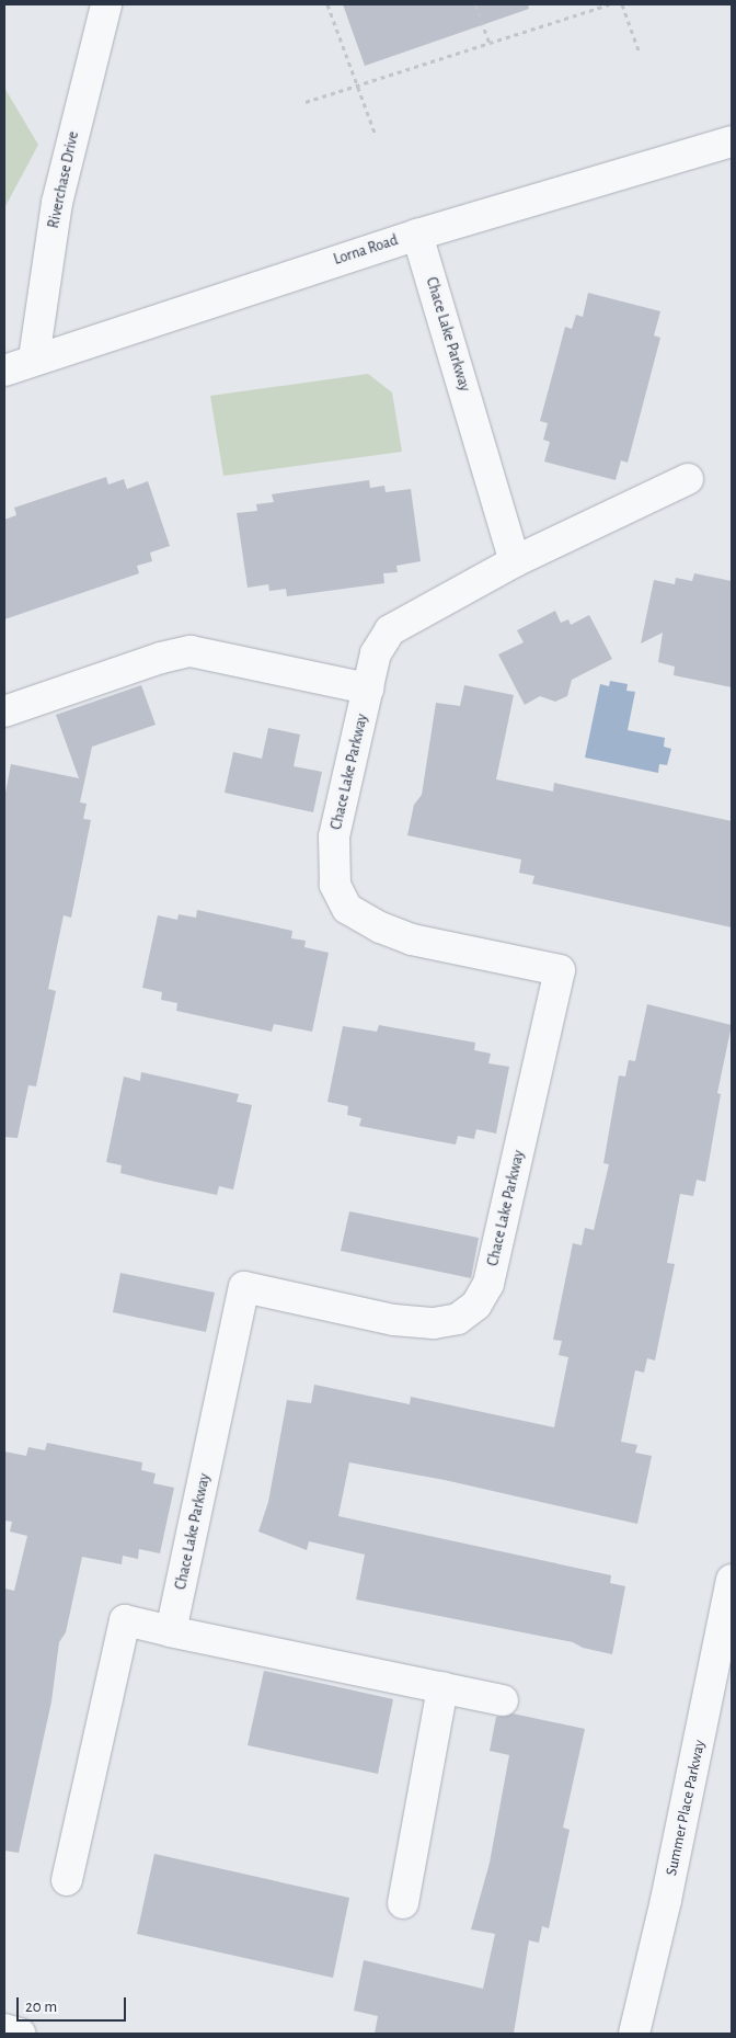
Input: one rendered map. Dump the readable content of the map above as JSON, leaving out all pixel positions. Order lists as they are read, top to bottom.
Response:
{
  "streets": {
    "street": [
      "Riverchase Drive",
      "Lorna Road",
      "Chace Lake Parkway",
      "Summer Place Parkway"
    ]
  },
  "crossings": [
    ["Riverchase Drive", "Lorna Road"],
    ["Lorna Road", "Chace Lake Parkway"]
  ],
  "scale_bar": "20 m"
}
